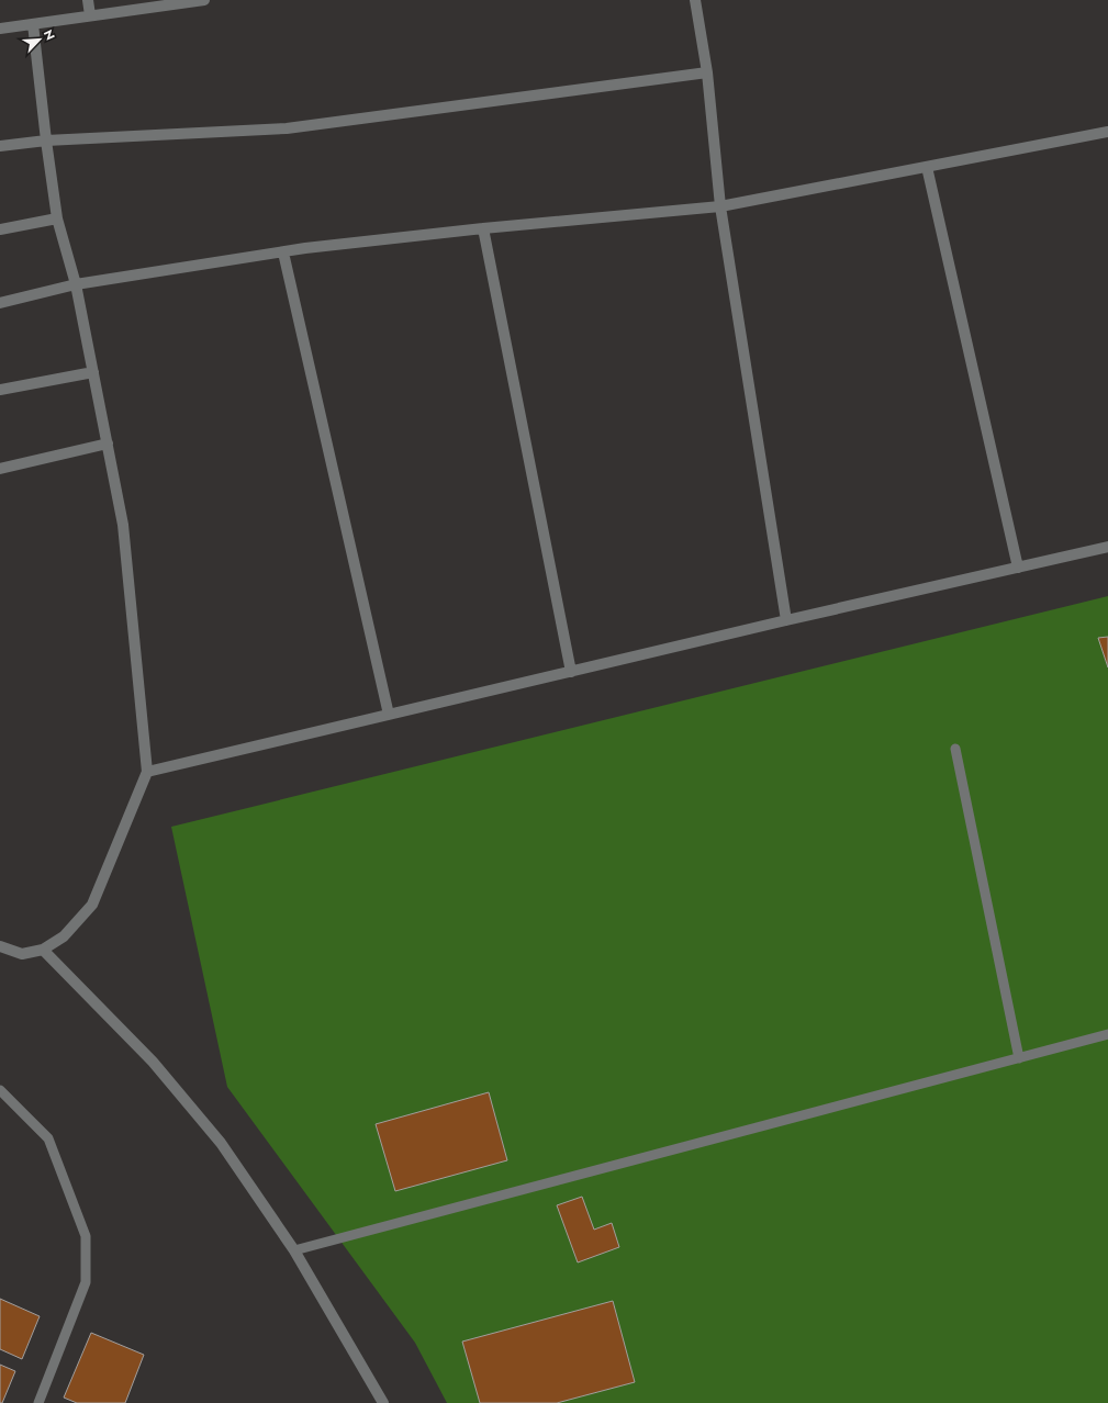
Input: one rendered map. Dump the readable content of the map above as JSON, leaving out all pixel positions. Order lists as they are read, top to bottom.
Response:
{
  "north": "top right"
}
